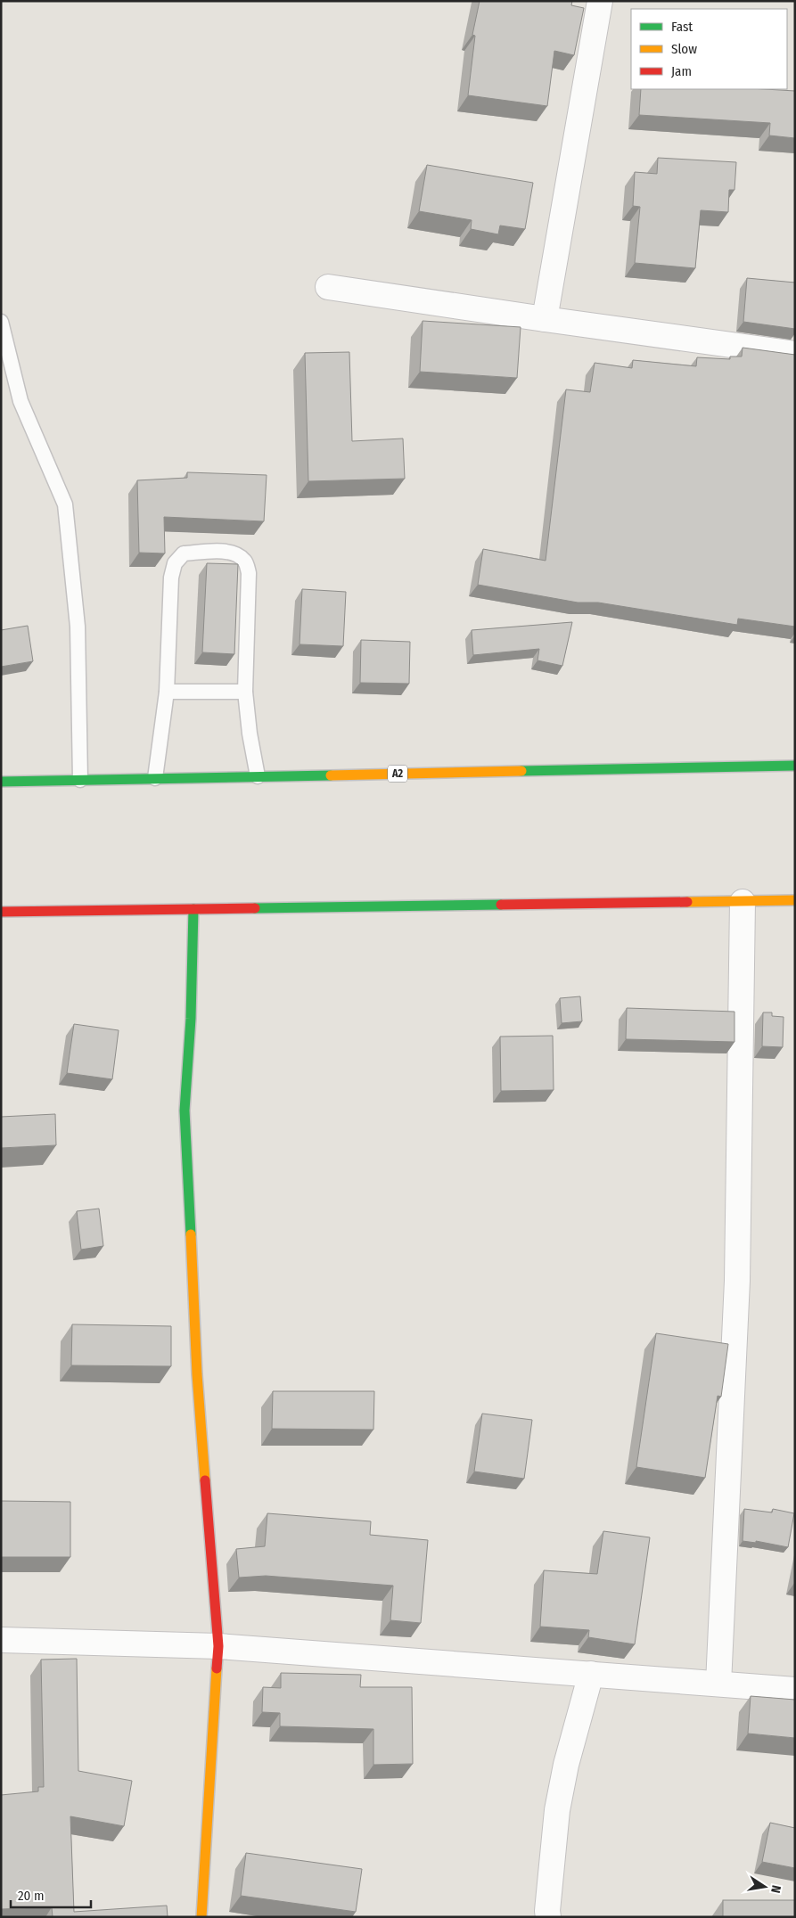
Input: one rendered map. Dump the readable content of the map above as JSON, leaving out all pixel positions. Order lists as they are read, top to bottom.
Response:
{
  "streets": {
    "main road": ["A2"]
  },
  "legend": ["Fast", "Slow", "Jam"],
  "scale_bar": "20 m",
  "north": "right"
}
